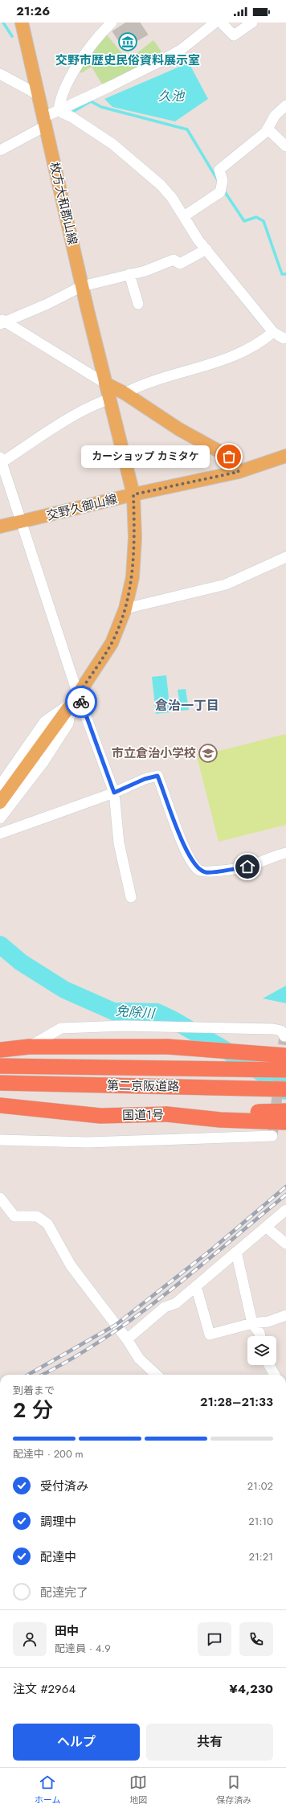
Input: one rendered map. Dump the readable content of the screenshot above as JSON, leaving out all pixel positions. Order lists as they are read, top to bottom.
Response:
{
  "streets": {
    "highway": ["第二京阪道路", "国道1号"],
    "main road": ["枚方大和郡山線", "交野久御山線"]
  },
  "crossings": [
    ["枚方大和郡山線", "交野久御山線"]
  ],
  "districts": ["倉治一丁目"],
  "water": ["久池", "免除川"],
  "places": {
    "museum": ["交野市歴史民俗資料展示室"],
    "other": ["カーショップ カミタケ"],
    "school or university": ["市立倉治小学校"]
  },
  "page": {
    "status": "21:26",
    "bubble": "カーショップ カミタケ",
    "heading": ["2 分", "到着まで", "21:28–21:33"],
    "panel": [
      "田中",
      "配達員 · 4.9",
      "注文 #2964",
      "¥4,230"
    ],
    "bar": "配達中 · 200 m",
    "list": [
      ["受付済み", "21:02"],
      ["調理中", "21:10"],
      ["配達中", "21:21"],
      "配達完了"
    ],
    "buttons": ["ヘルプ", "共有"],
    "tabs": ["ホーム", "地図", "保存済み"]
  }
}
